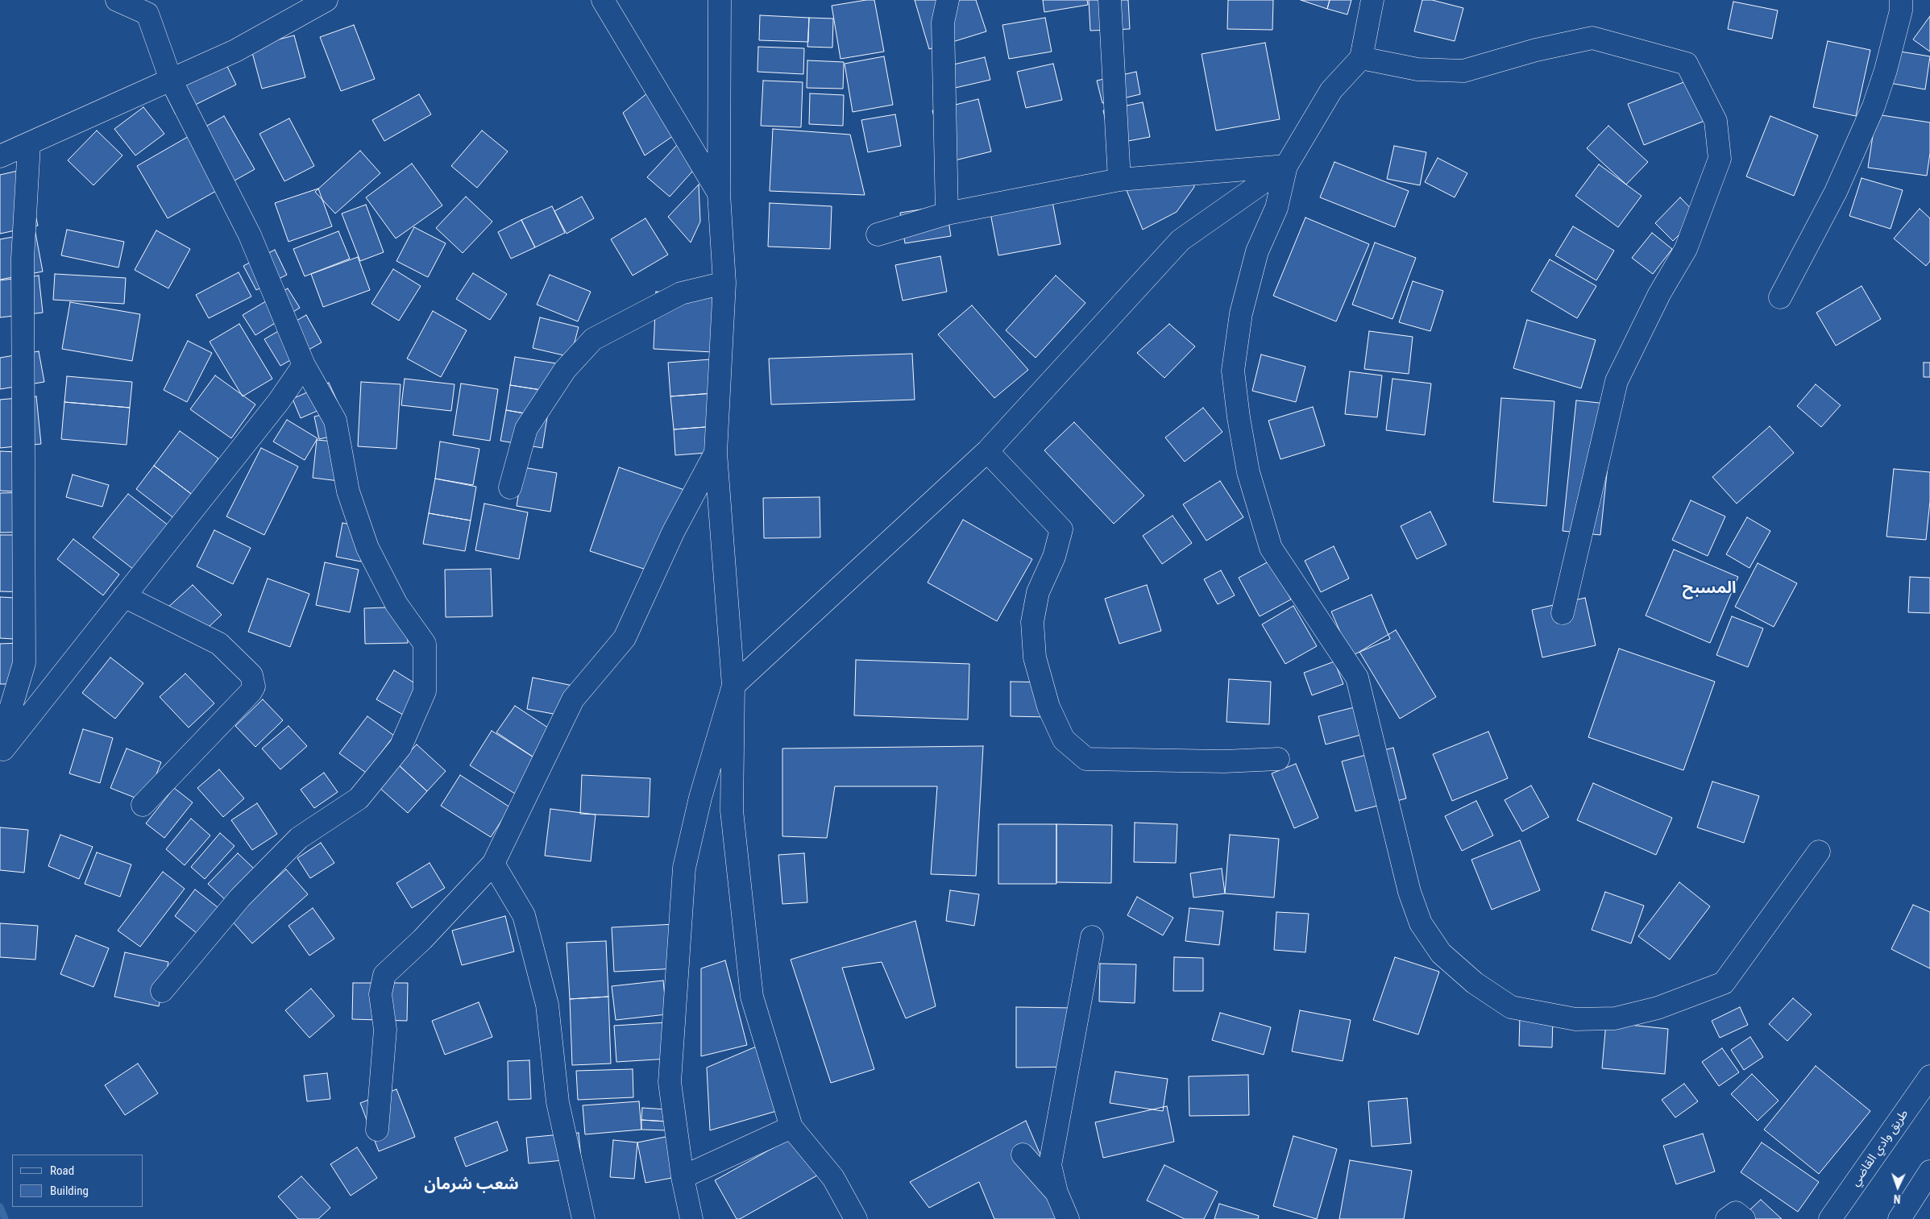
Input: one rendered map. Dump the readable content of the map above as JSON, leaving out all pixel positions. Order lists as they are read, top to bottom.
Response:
{
  "streets": {
    "street": ["طريق وادي القاضي"]
  },
  "districts": ["المسبح", "شعب شرمان"],
  "legend": ["Road", "Building"],
  "north": "bottom"
}
